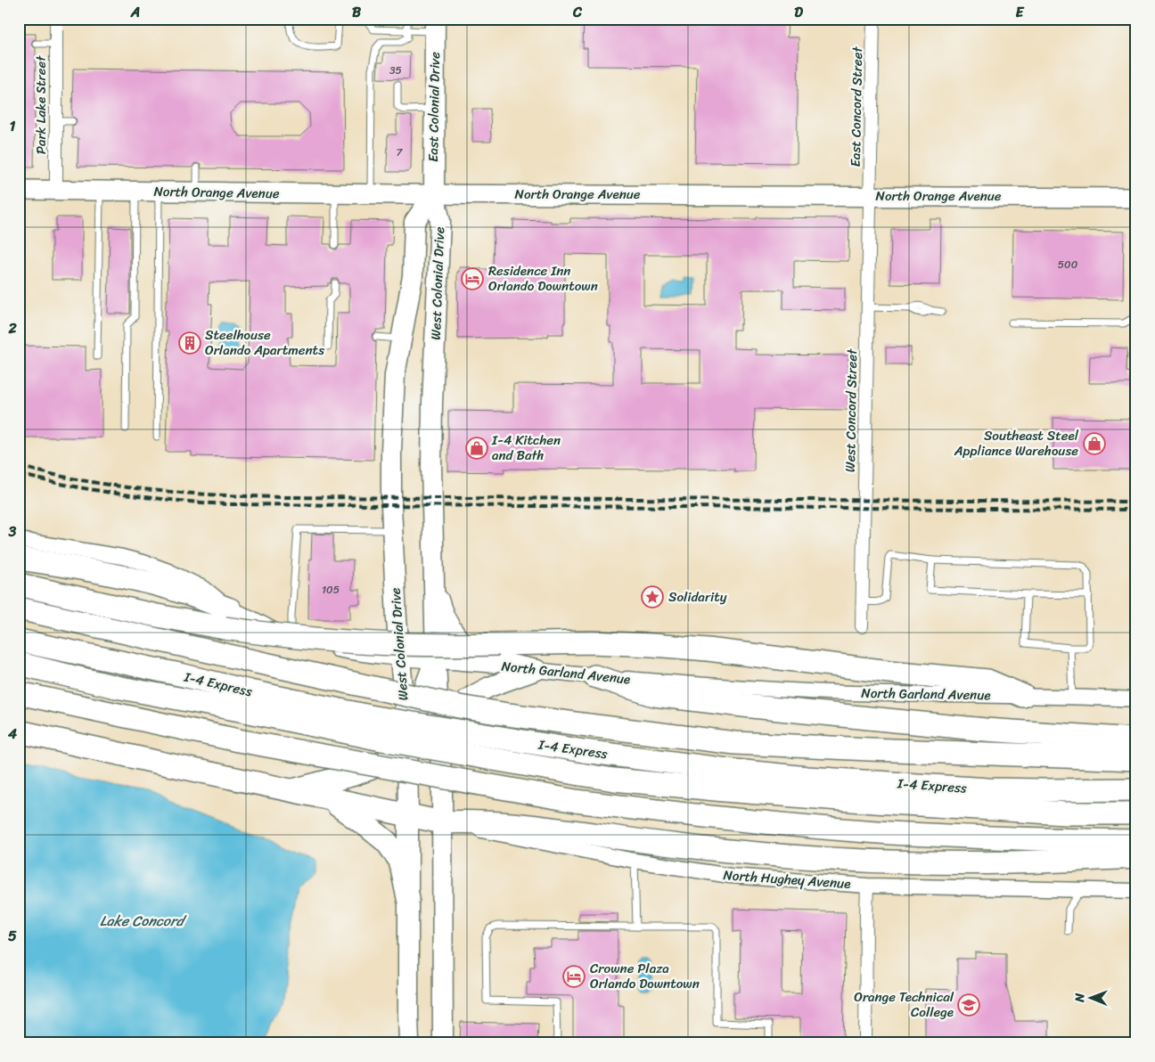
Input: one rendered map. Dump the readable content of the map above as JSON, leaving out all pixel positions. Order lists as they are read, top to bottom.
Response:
{
  "streets": {
    "highway": ["East Colonial Drive", "West Colonial Drive", "I-4 Express"],
    "main road": ["North Orange Avenue"],
    "street": [
      "Park Lake Street",
      "East Concord Street",
      "West Concord Street",
      "North Garland Avenue",
      "North Hughey Avenue"
    ]
  },
  "crossings": [
    ["Park Lake Street", "North Orange Avenue"],
    ["East Colonial Drive", "North Orange Avenue"],
    ["East Colonial Drive", "West Colonial Drive"],
    ["East Concord Street", "North Orange Avenue"],
    ["East Concord Street", "West Concord Street"],
    ["North Orange Avenue", "West Colonial Drive"],
    ["North Orange Avenue", "West Concord Street"],
    ["West Colonial Drive", "North Garland Avenue"],
    ["West Colonial Drive", "North Hughey Avenue"]
  ],
  "water": ["Lake Concord"],
  "places": {
    "hotel": ["Residence Inn Orlando Downtown", "Crowne Plaza Orlando Downtown"],
    "building": ["Steelhouse Orlando Apartments"],
    "shop": ["Southeast Steel Appliance Warehouse", "I-4 Kitchen and Bath"],
    "place": ["Solidarity"],
    "school or university": ["Orange Technical College"]
  },
  "house_numbers": [
    "35",
    "7",
    "500",
    "105"
  ],
  "north": "left",
  "grid": {
    "columns": [
      "A",
      "B",
      "C",
      "D",
      "E"
    ],
    "rows": [
      "1",
      "2",
      "3",
      "4",
      "5"
    ]
  }
}
